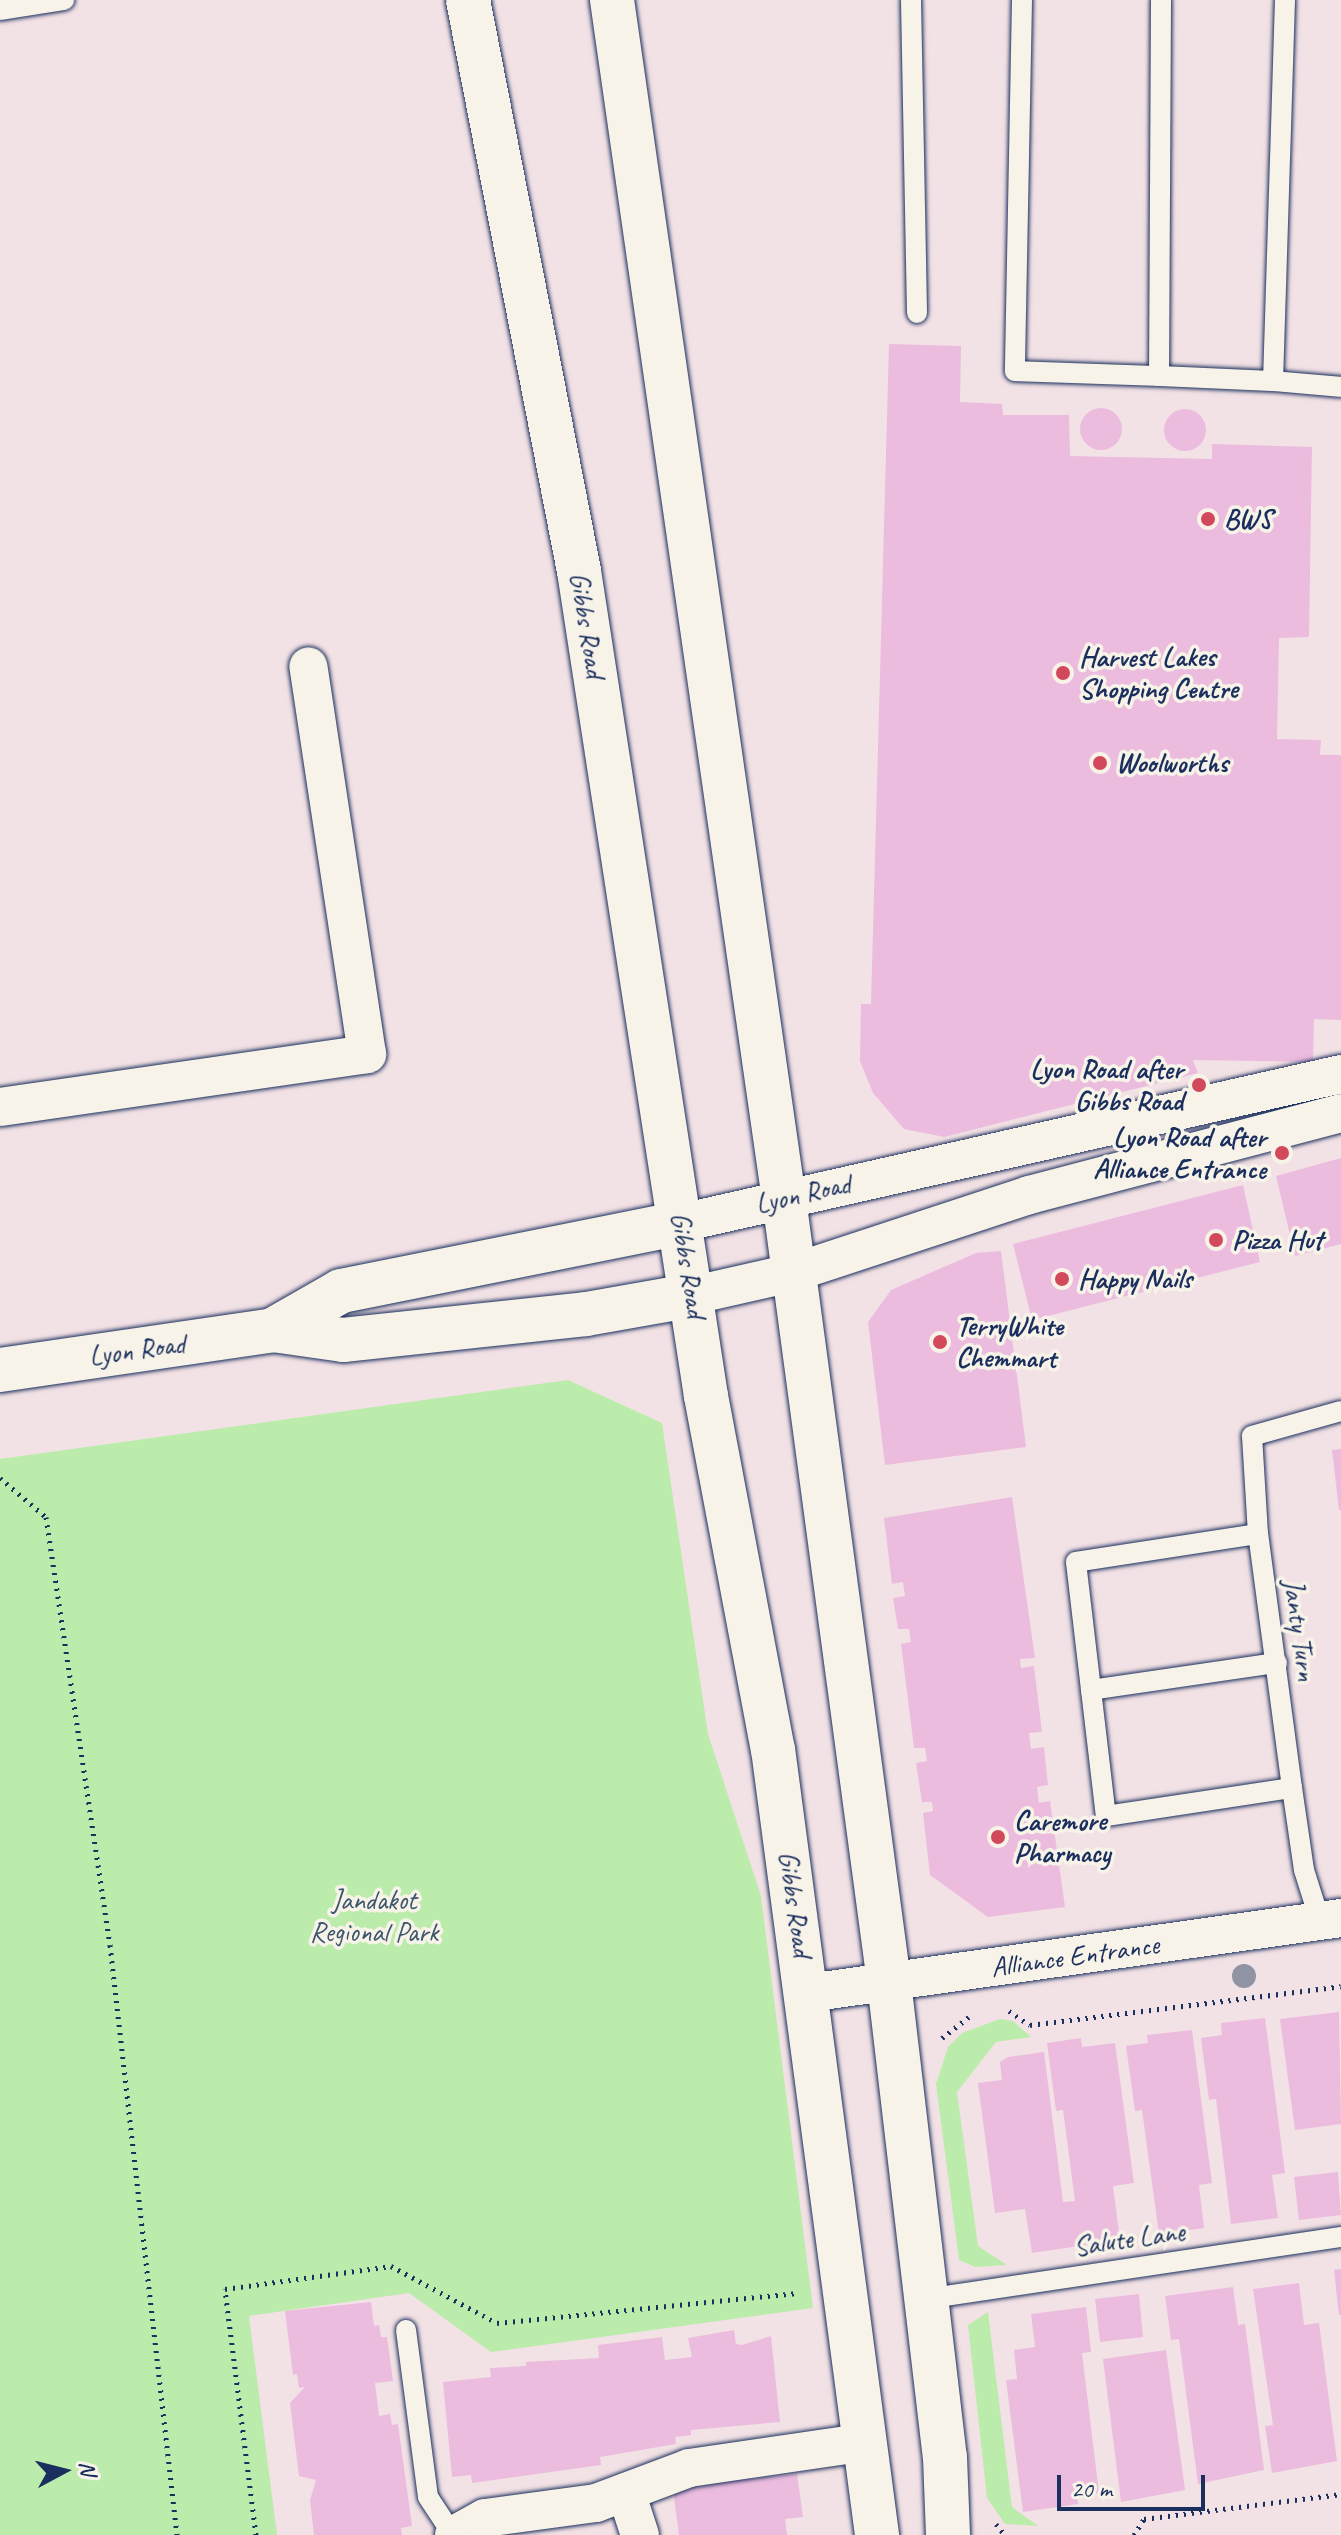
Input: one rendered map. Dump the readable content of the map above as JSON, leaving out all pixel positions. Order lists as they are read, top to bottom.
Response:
{
  "streets": {
    "main road": ["Gibbs Road", "Lyon Road"],
    "street": ["Alliance Entrance"],
    "lane": ["Janty Turn", "Salute Lane"]
  },
  "crossings": [
    ["Gibbs Road", "Lyon Road"],
    ["Gibbs Road", "Alliance Entrance"],
    ["Janty Turn", "Alliance Entrance"]
  ],
  "parks": ["Jandakot Regional Park"],
  "places": [
    "BWS",
    "Harvest Lakes Shopping Centre",
    "Woolworths",
    "Lyon Road after Gibbs Road",
    "Lyon Road after Alliance Entrance",
    "Pizza Hut",
    "Happy Nails",
    "TerryWhite Chemmart",
    "Caremore Pharmacy"
  ],
  "scale_bar": "20 m",
  "north": "right"
}
